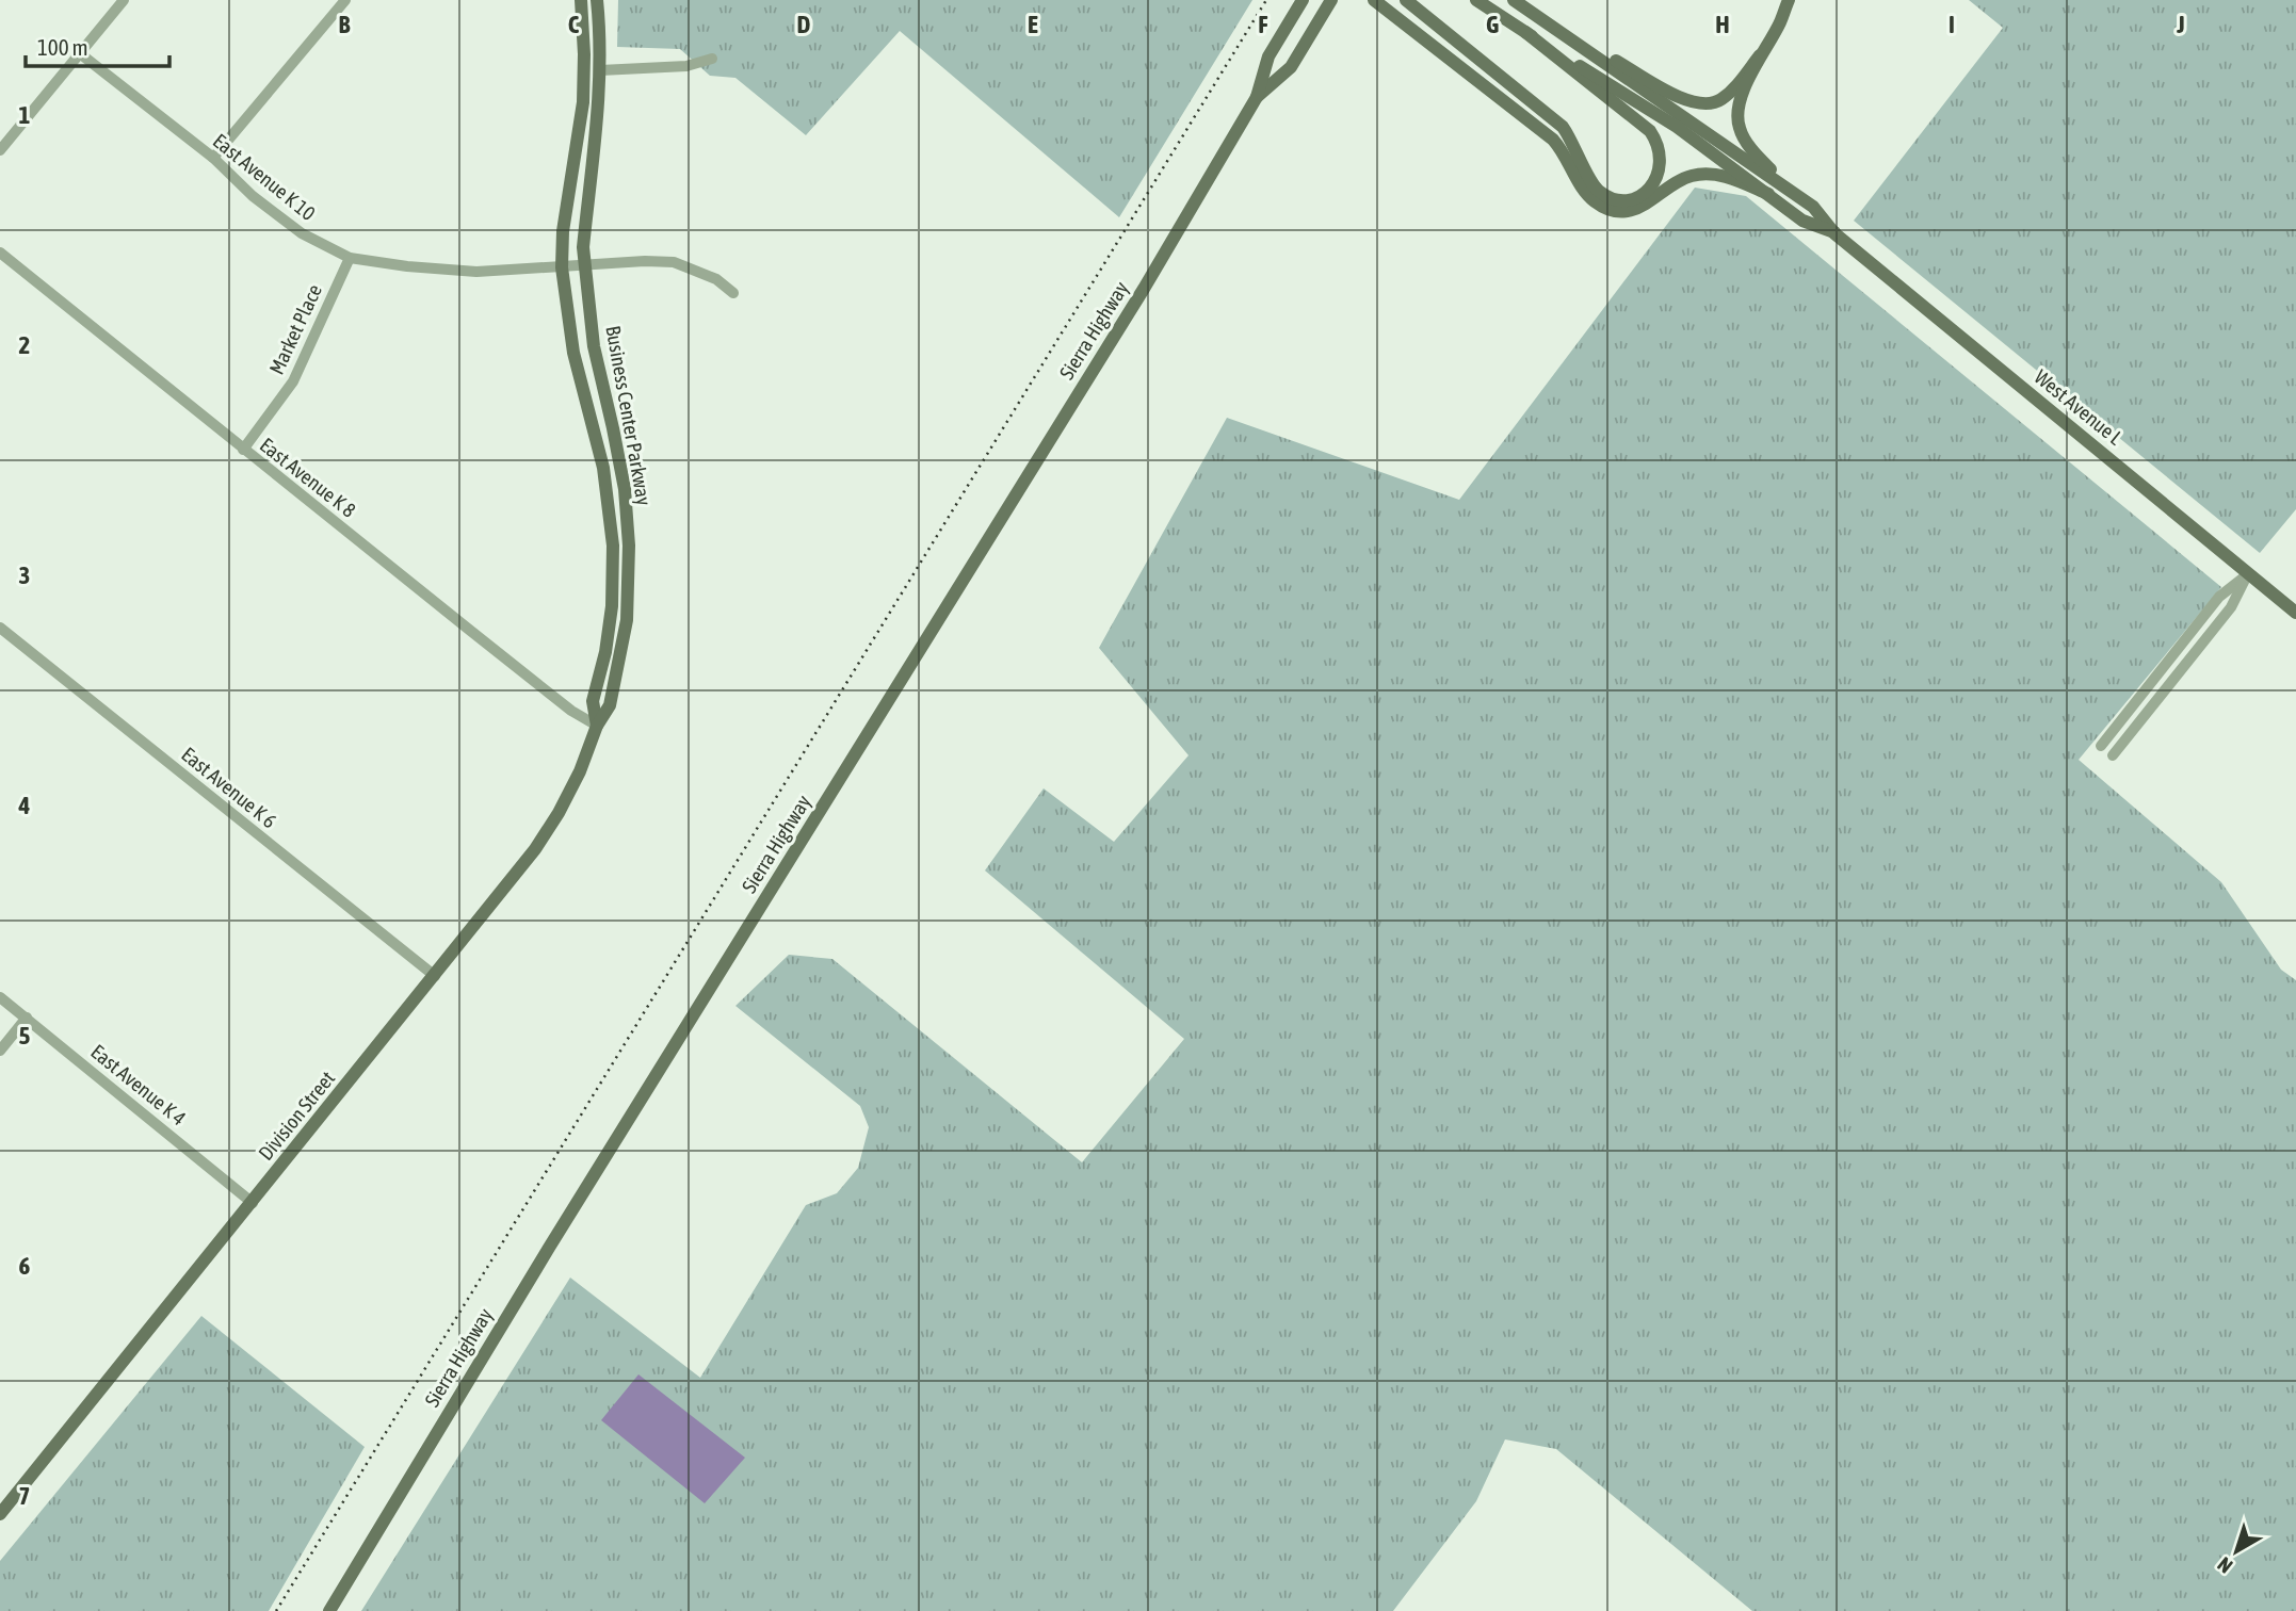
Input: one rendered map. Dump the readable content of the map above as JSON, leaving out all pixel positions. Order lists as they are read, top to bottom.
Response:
{
  "streets": {
    "main road": [
      "Sierra Highway",
      "West Avenue L",
      "Business Center Parkway",
      "Division Street"
    ],
    "street": [
      "East Avenue K 10",
      "Market Place",
      "East Avenue K 8",
      "East Avenue K 6",
      "East Avenue K 4"
    ]
  },
  "crossings": [
    ["East Avenue K 10", "Market Place"],
    ["East Avenue K 10", "Business Center Parkway"],
    ["Market Place", "East Avenue K 8"],
    ["Business Center Parkway", "East Avenue K 8"],
    ["Business Center Parkway", "Division Street"],
    ["East Avenue K 8", "Division Street"],
    ["East Avenue K 6", "Division Street"],
    ["East Avenue K 4", "Division Street"]
  ],
  "scale_bar": "100 m",
  "north": "bottom left",
  "grid": {
    "columns": [
      "B",
      "C",
      "D",
      "E",
      "F",
      "G",
      "H",
      "I",
      "J"
    ],
    "rows": [
      "1",
      "2",
      "3",
      "4",
      "5",
      "6",
      "7"
    ]
  }
}
